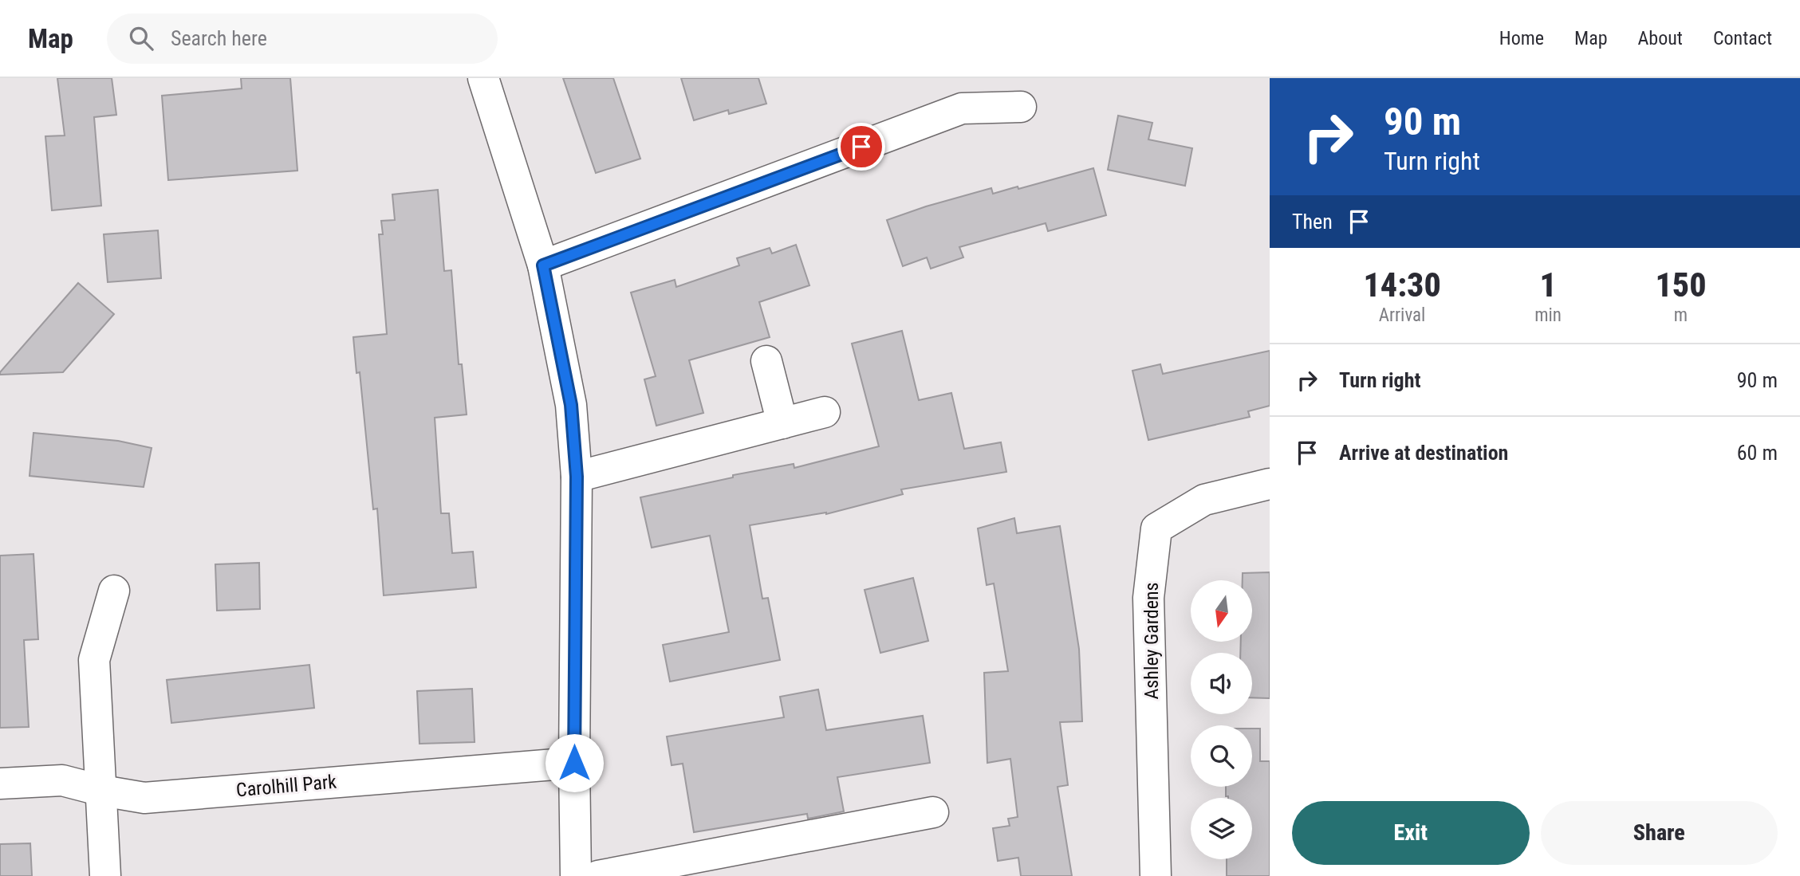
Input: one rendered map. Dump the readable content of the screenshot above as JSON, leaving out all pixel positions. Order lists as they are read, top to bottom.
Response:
{
  "streets": {
    "street": ["Ashley Gardens", "Carolhill Park"]
  },
  "north": "bottom",
  "page": {
    "header": "Map",
    "search": "Search here",
    "nav": [
      "Home",
      "Map",
      "About",
      "Contact"
    ],
    "turn": ["90 m", "Turn right"],
    "then": "Then",
    "eta": [
      "14:30",
      "Arrival",
      "1",
      "min",
      "150",
      "m"
    ],
    "list": [
      {
        "name": "Turn right",
        "value": "90 m"
      },
      {
        "name": "Arrive at destination",
        "value": "60 m"
      }
    ],
    "buttons": ["Exit", "Share"]
  }
}
